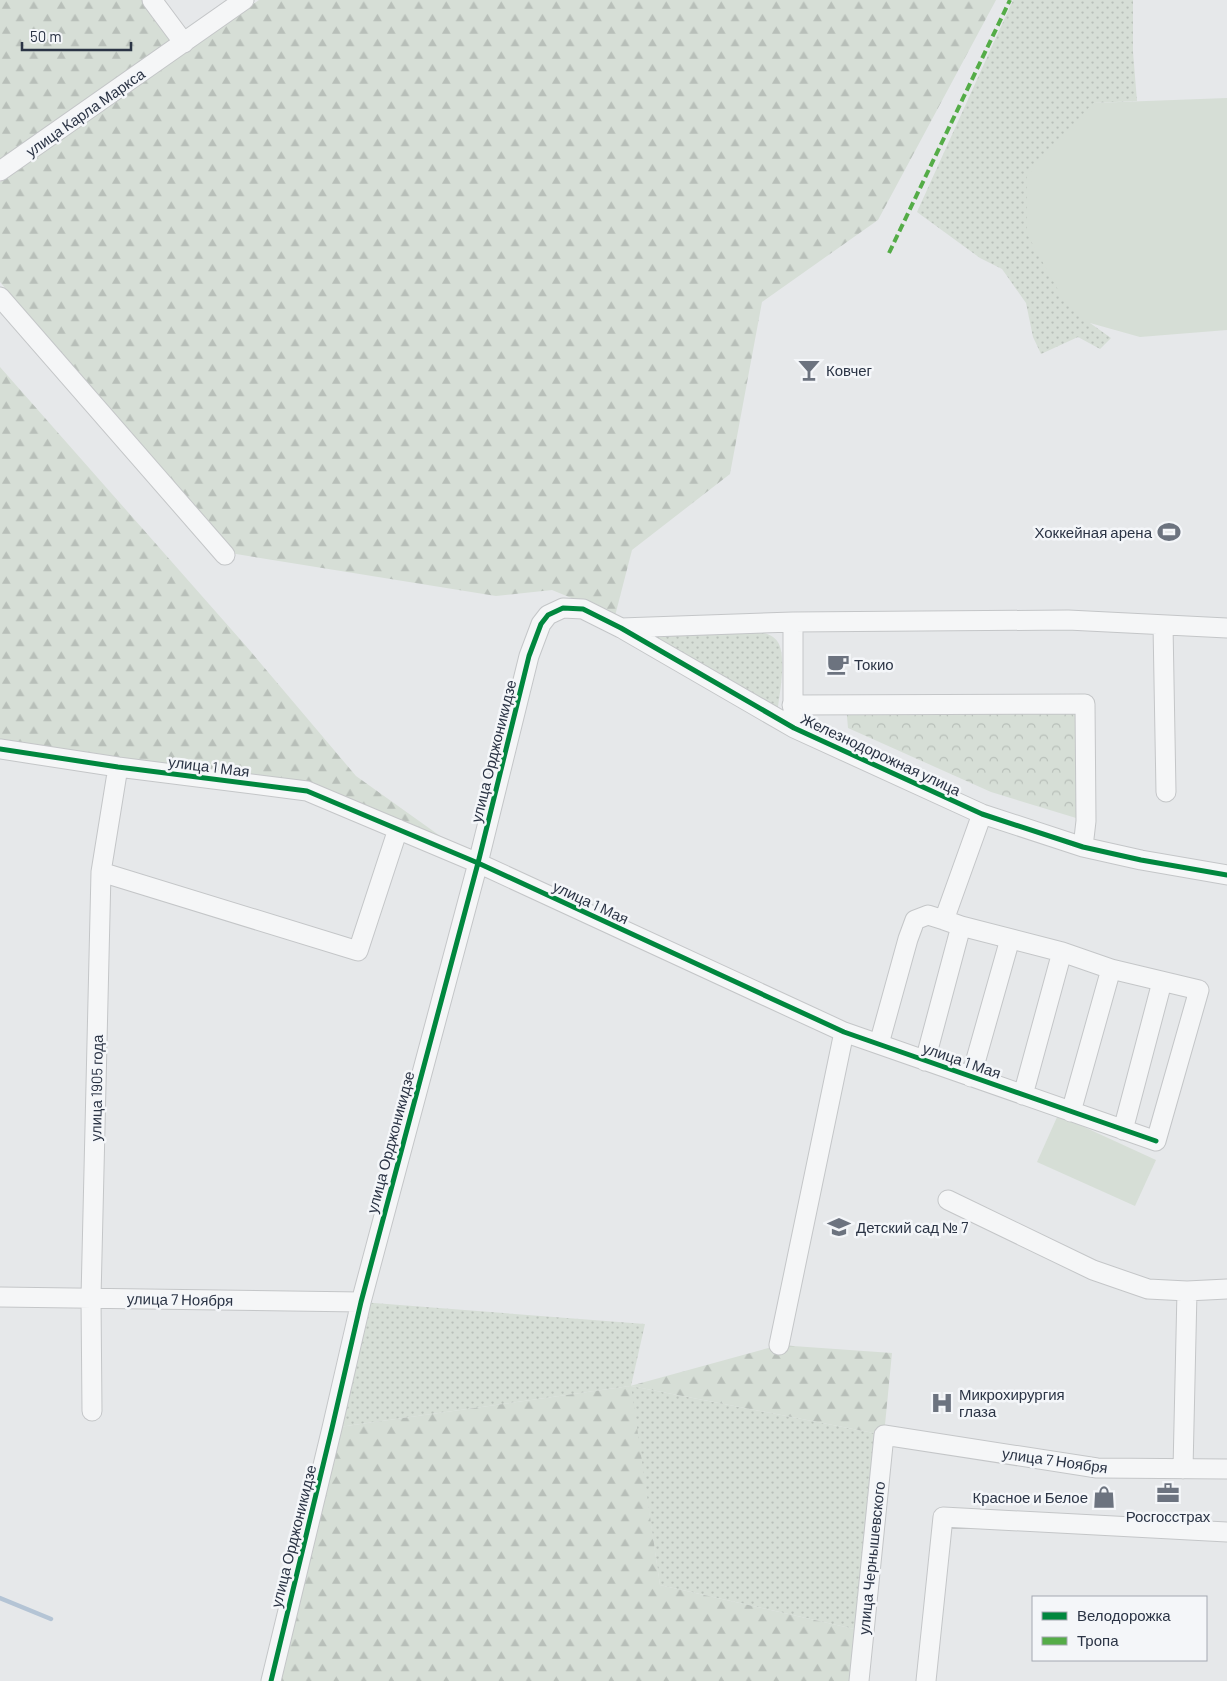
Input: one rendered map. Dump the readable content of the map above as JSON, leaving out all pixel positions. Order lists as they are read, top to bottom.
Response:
{
  "streets": {
    "street": [
      "улица Карла Маркса",
      "улица Орджоникидзе",
      "Железнодорожная улица",
      "улица 1 Мая",
      "улица 1905 года",
      "улица 7 Ноября",
      "улица Чернышевского"
    ]
  },
  "crossings": [
    ["улица Орджоникидзе", "Железнодорожная улица"],
    ["улица Орджоникидзе", "улица 1 Мая"],
    ["улица Орджоникидзе", "улица 7 Ноября"],
    ["улица 1 Мая", "улица 1905 года"],
    ["улица 1905 года", "улица 7 Ноября"],
    ["улица 7 Ноября", "улица Чернышевского"]
  ],
  "places": {
    "bar": ["Ковчег"],
    "sports": ["Хоккейная арена"],
    "cafe": ["Токио"],
    "school or university": ["Детский сад № 7"],
    "hospital": ["Микрохирургия глаза"],
    "office": ["Росгосстрах"],
    "shop": ["Красное и Белое"]
  },
  "legend": ["Велодорожка", "Тропа"],
  "scale_bar": "50 m"
}
